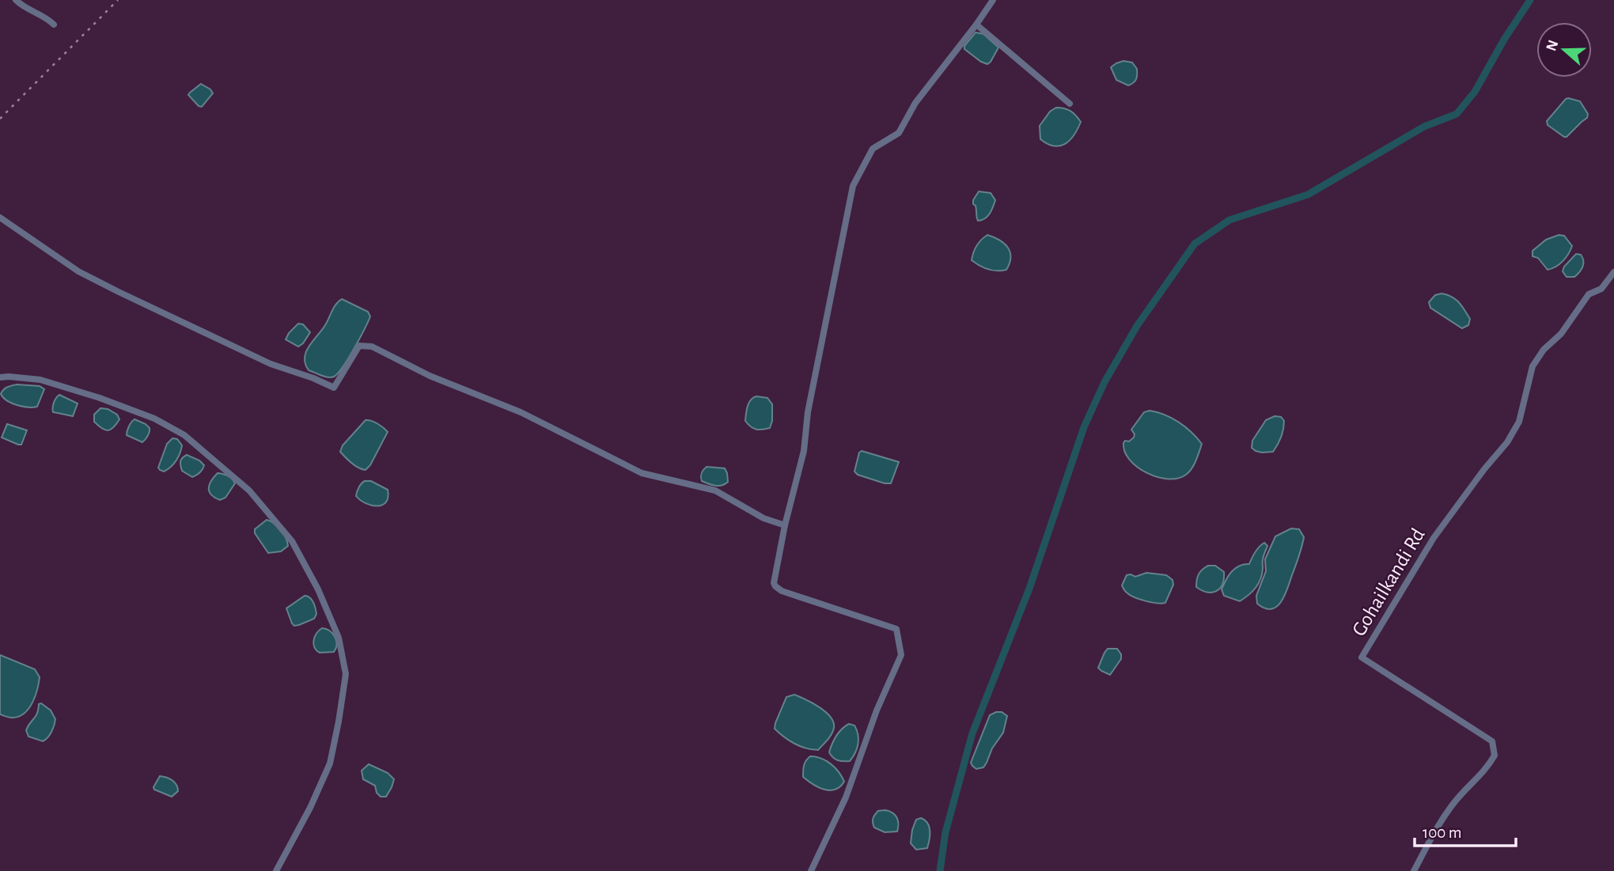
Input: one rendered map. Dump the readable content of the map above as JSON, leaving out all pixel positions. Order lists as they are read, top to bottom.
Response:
{
  "streets": {
    "street": ["Gohailkandi Rd"]
  },
  "scale_bar": "100 m",
  "north": "left"
}
